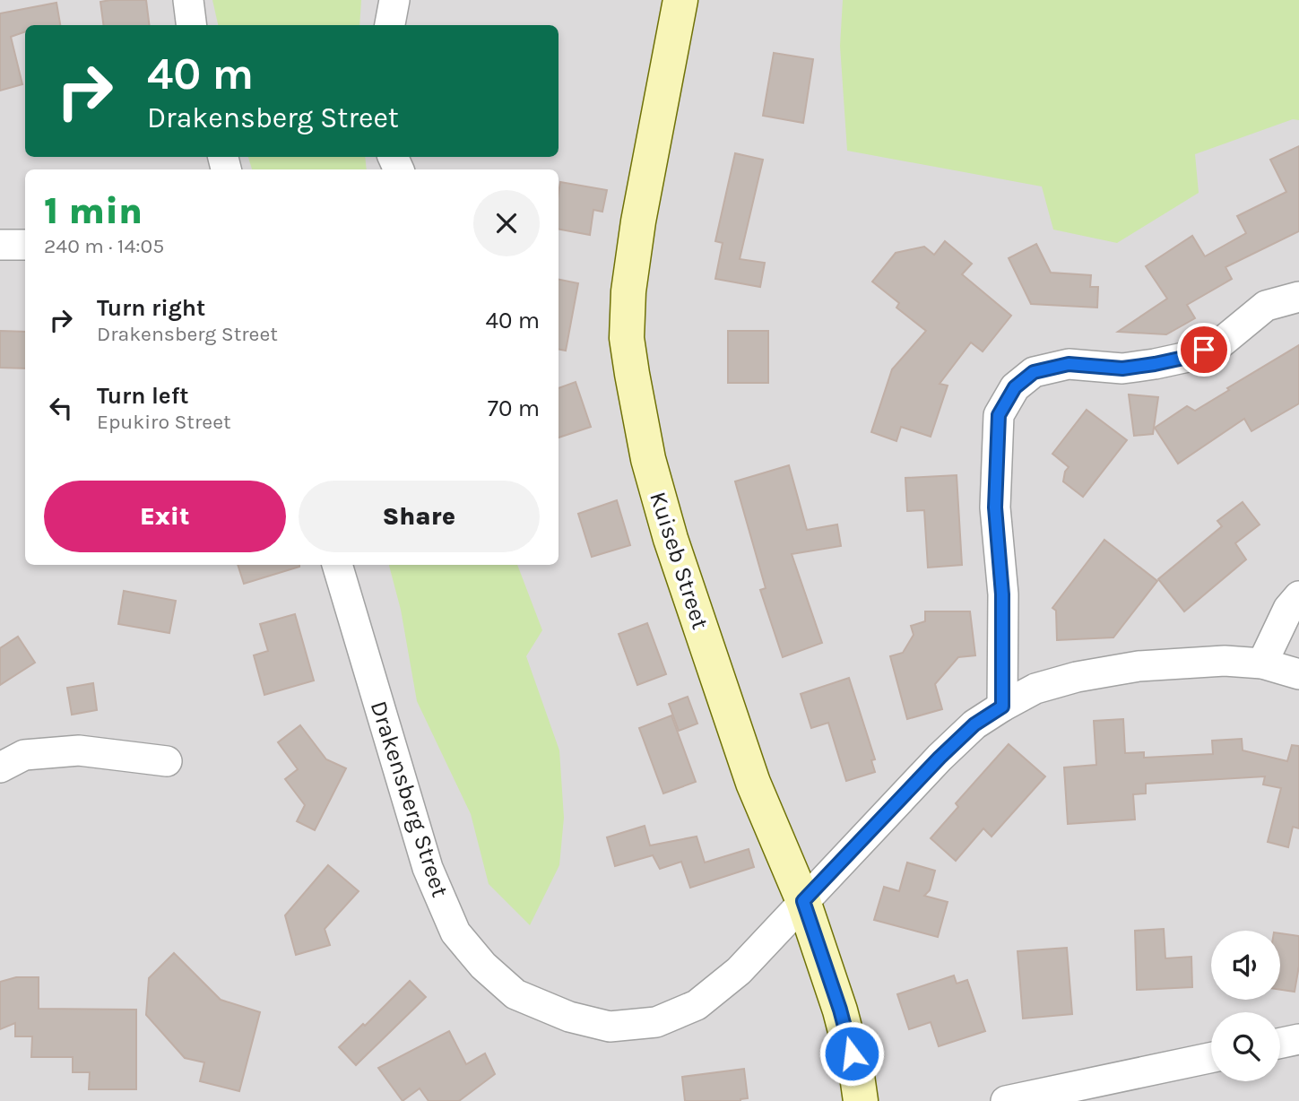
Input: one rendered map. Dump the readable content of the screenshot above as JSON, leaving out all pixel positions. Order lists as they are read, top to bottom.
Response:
{
  "streets": {
    "street": ["Kuiseb Street", "Drakensberg Street"]
  },
  "crossings": [
    ["Kuiseb Street", "Drakensberg Street"]
  ],
  "page": {
    "turn": ["40 m", "Drakensberg Street"],
    "heading": ["1 min", "240 m · 14:05"],
    "list": [
      {
        "name": "Turn right",
        "note": "Drakensberg Street",
        "value": "40 m"
      },
      {
        "name": "Turn left",
        "note": "Epukiro Street",
        "value": "70 m"
      }
    ],
    "buttons": ["Exit", "Share"]
  }
}
